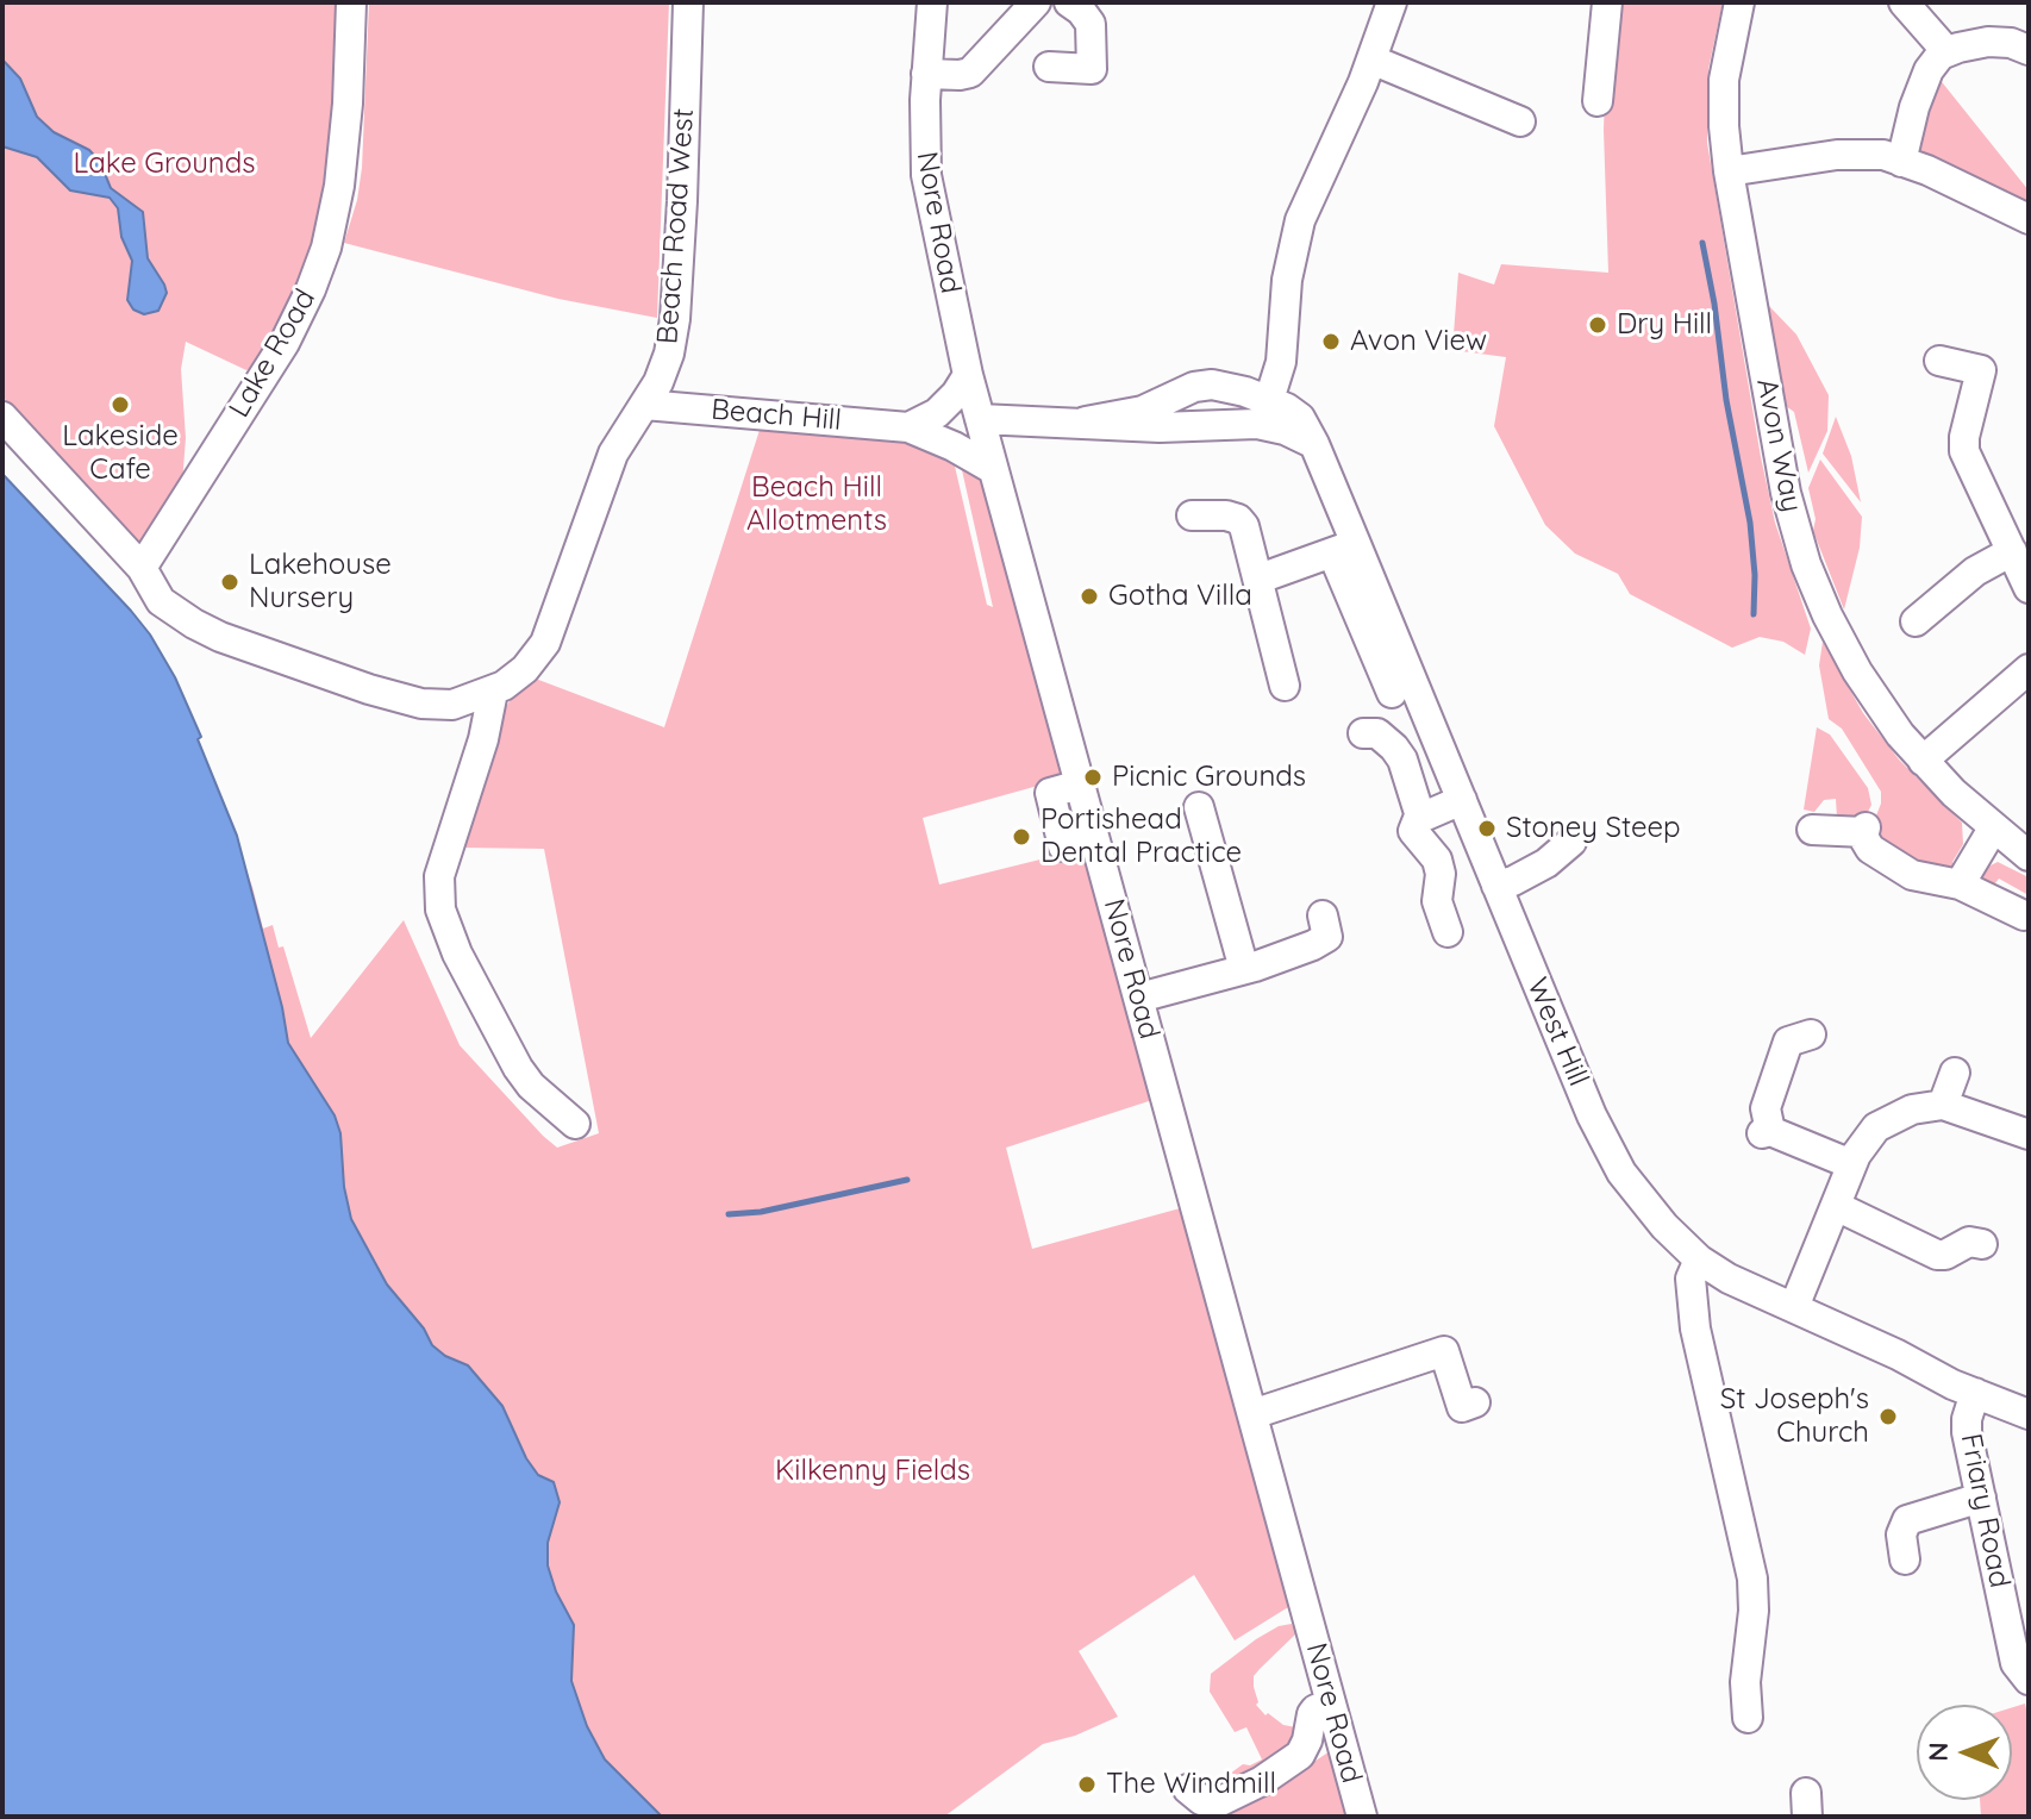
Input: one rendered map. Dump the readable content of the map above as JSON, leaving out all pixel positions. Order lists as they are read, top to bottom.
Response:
{
  "streets": {
    "street": [
      "Nore Road",
      "Beach Road West",
      "Lake Road",
      "Beach Hill",
      "Avon Way",
      "West Hill",
      "Friary Road"
    ]
  },
  "crossings": [
    ["Nore Road", "Beach Hill"],
    ["Nore Road", "West Hill"],
    ["Beach Road West", "Lake Road"],
    ["Beach Road West", "Beach Hill"],
    ["West Hill", "Friary Road"]
  ],
  "parks": ["Lake Grounds", "Beach Hill Allotments", "Kilkenny Fields"],
  "places": [
    "Dry Hill",
    "Avon View",
    "Lakeside Cafe",
    "Lakehouse Nursery",
    "Gotha Villa",
    "Picnic Grounds",
    "Stoney Steep",
    "Portishead Dental Practice",
    "St Joseph's Church",
    "The Windmill"
  ],
  "north": "left"
}
